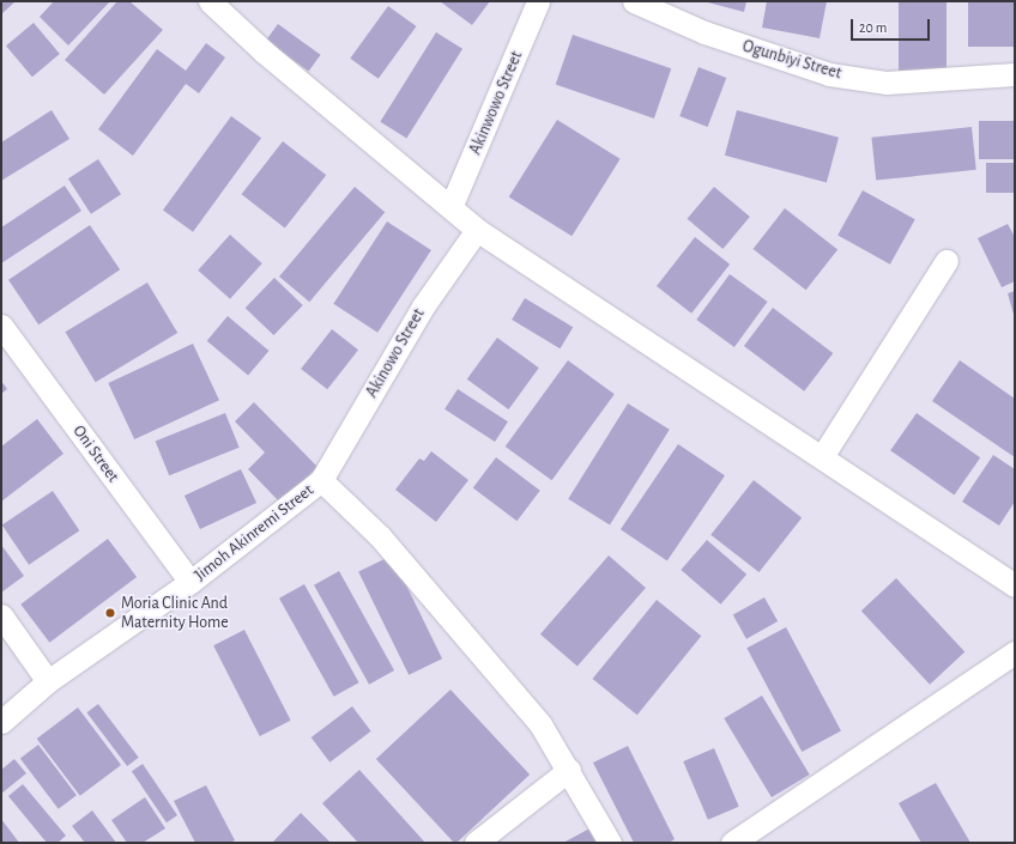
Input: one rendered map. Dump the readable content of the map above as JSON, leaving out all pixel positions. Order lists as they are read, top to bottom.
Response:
{
  "streets": {
    "street": [
      "Ogunbiyi Street",
      "Akinwowo Street",
      "Akinowo Street",
      "Oni Street",
      "Jimoh Akinremi Street"
    ]
  },
  "crossings": [
    ["Akinowo Street", "Jimoh Akinremi Street"],
    ["Oni Street", "Jimoh Akinremi Street"]
  ],
  "places": ["Moria Clinic And Maternity Home"],
  "scale_bar": "20 m"
}
